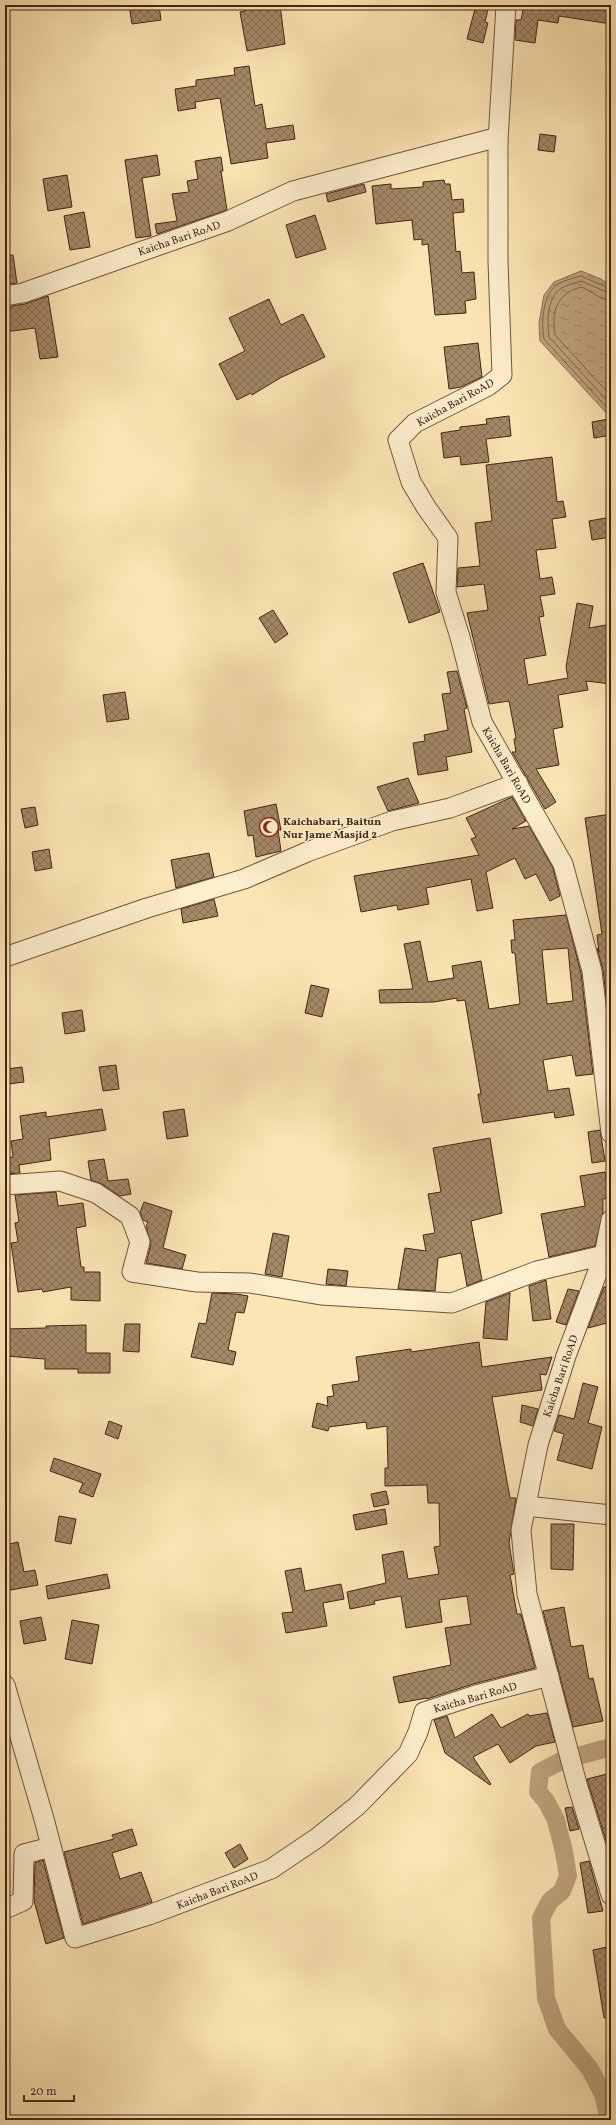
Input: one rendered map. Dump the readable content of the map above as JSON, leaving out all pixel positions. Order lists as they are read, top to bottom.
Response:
{
  "streets": {
    "street": ["Kaicha Bari RoAD"]
  },
  "places": {
    "mosque": ["Kaichabari, Baitun Nur Jame Masjid 2"]
  },
  "scale_bar": "20 m"
}
